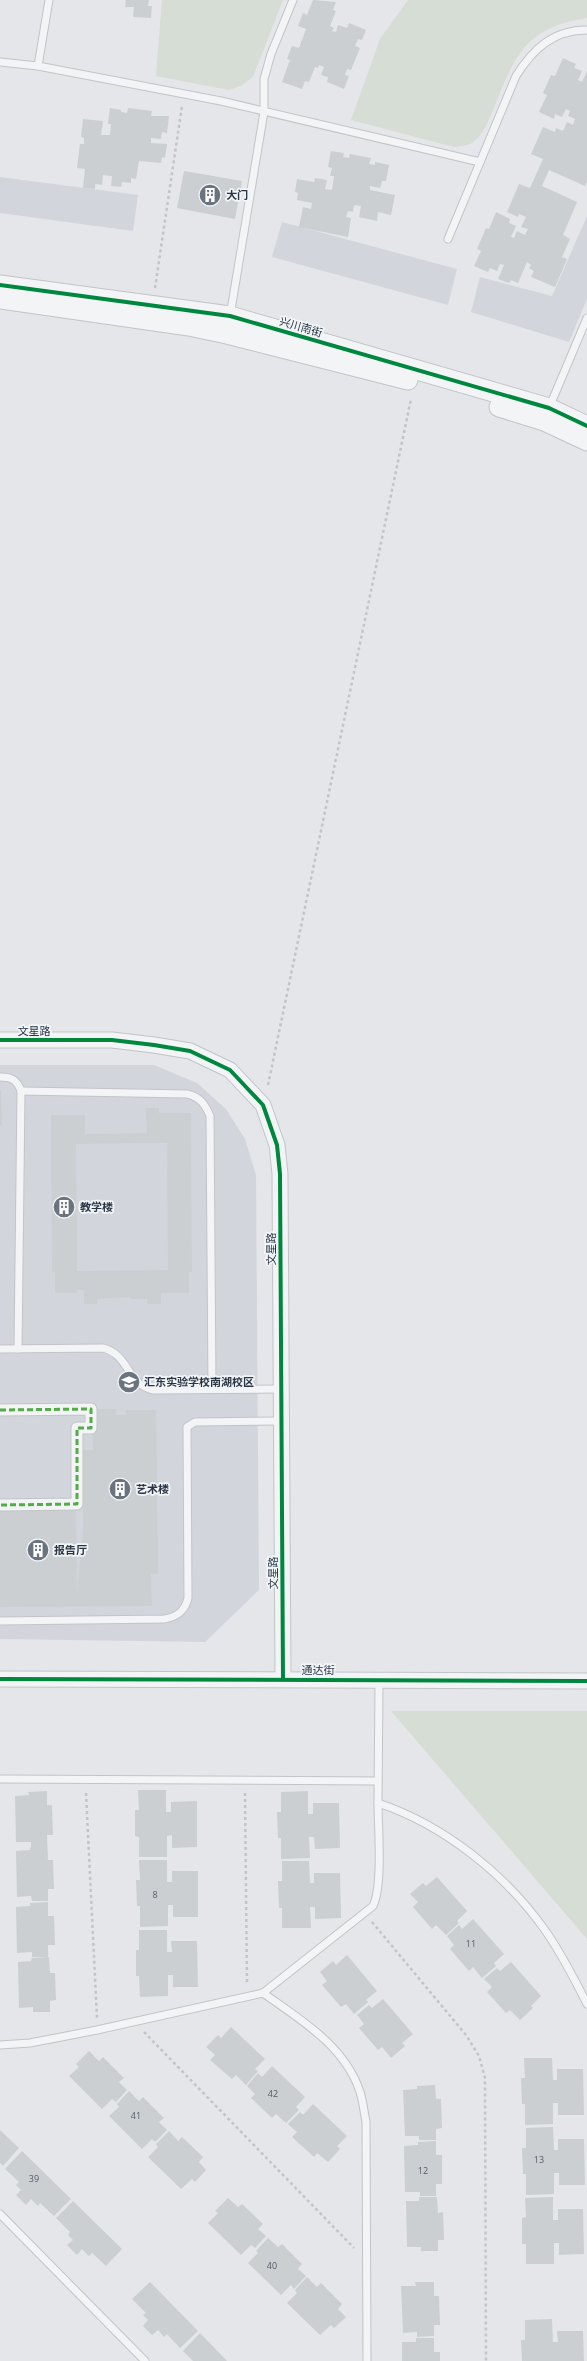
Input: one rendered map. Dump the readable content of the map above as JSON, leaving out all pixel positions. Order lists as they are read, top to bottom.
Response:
{
  "streets": {
    "street": ["兴川南街", "文星路", "通达街"]
  },
  "crossings": [
    ["文星路", "通达街"]
  ],
  "places": {
    "building": [
      "大门",
      "教学楼",
      "艺术楼",
      "报告厅"
    ],
    "school or university": ["汇东实验学校南湖校区"]
  },
  "house_numbers": [
    "8",
    "11",
    "42",
    "41",
    "13",
    "12",
    "39",
    "40"
  ]
}
